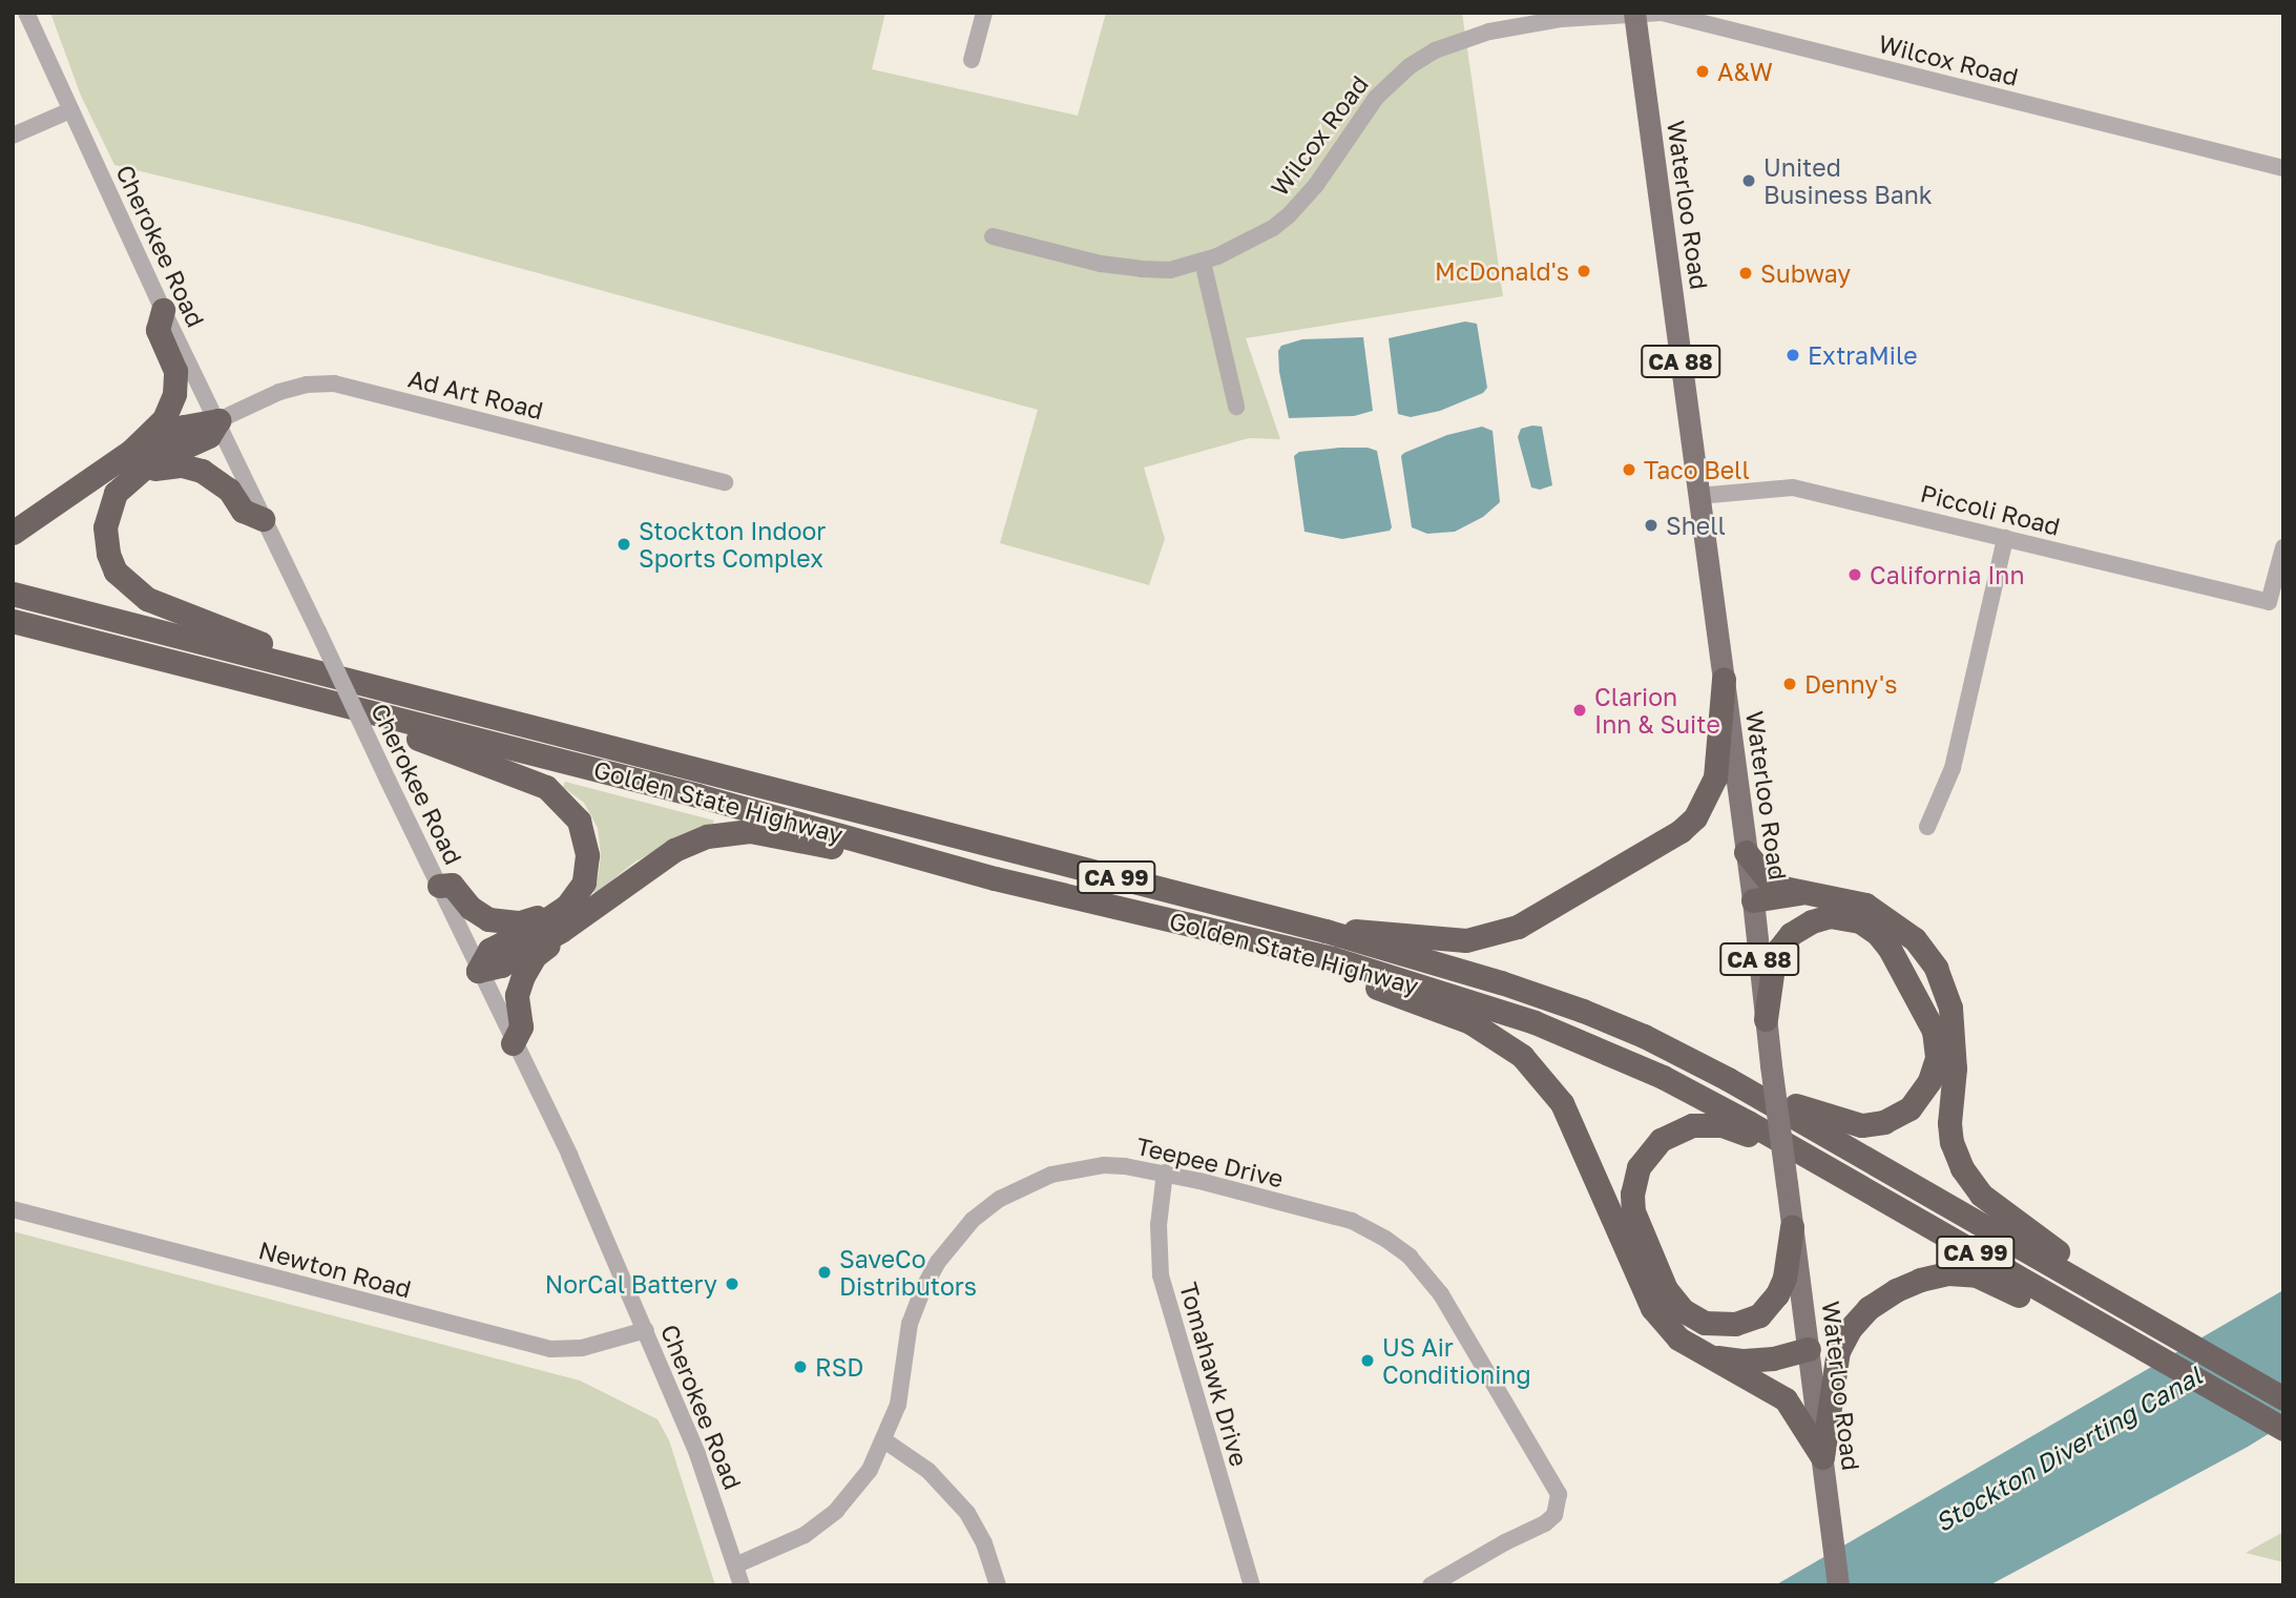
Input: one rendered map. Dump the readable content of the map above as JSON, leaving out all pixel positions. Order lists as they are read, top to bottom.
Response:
{
  "streets": {
    "highway": ["Golden State Highway", "CA 99"],
    "main road": ["Waterloo Road", "CA 88"],
    "street": [
      "Wilcox Road",
      "Cherokee Road",
      "Ad Art Road",
      "Piccoli Road",
      "Teepee Drive",
      "Newton Road",
      "Tomahawk Drive"
    ]
  },
  "crossings": [
    ["Wilcox Road", "Waterloo Road"],
    ["Waterloo Road", "Piccoli Road"],
    ["Cherokee Road", "Ad Art Road"],
    ["Cherokee Road", "Teepee Drive"],
    ["Cherokee Road", "Newton Road"],
    ["Teepee Drive", "Tomahawk Drive"]
  ],
  "water": ["Stockton Diverting Canal"],
  "places": [
    "A&W",
    "United Business Bank",
    "McDonald's",
    "Subway",
    "ExtraMile",
    "Taco Bell",
    "Shell",
    "Stockton Indoor Sports Complex",
    "California Inn",
    "Denny's",
    "Clarion Inn & Suite",
    "SaveCo Distributors",
    "NorCal Battery",
    "US Air Conditioning",
    "RSD"
  ]
}
